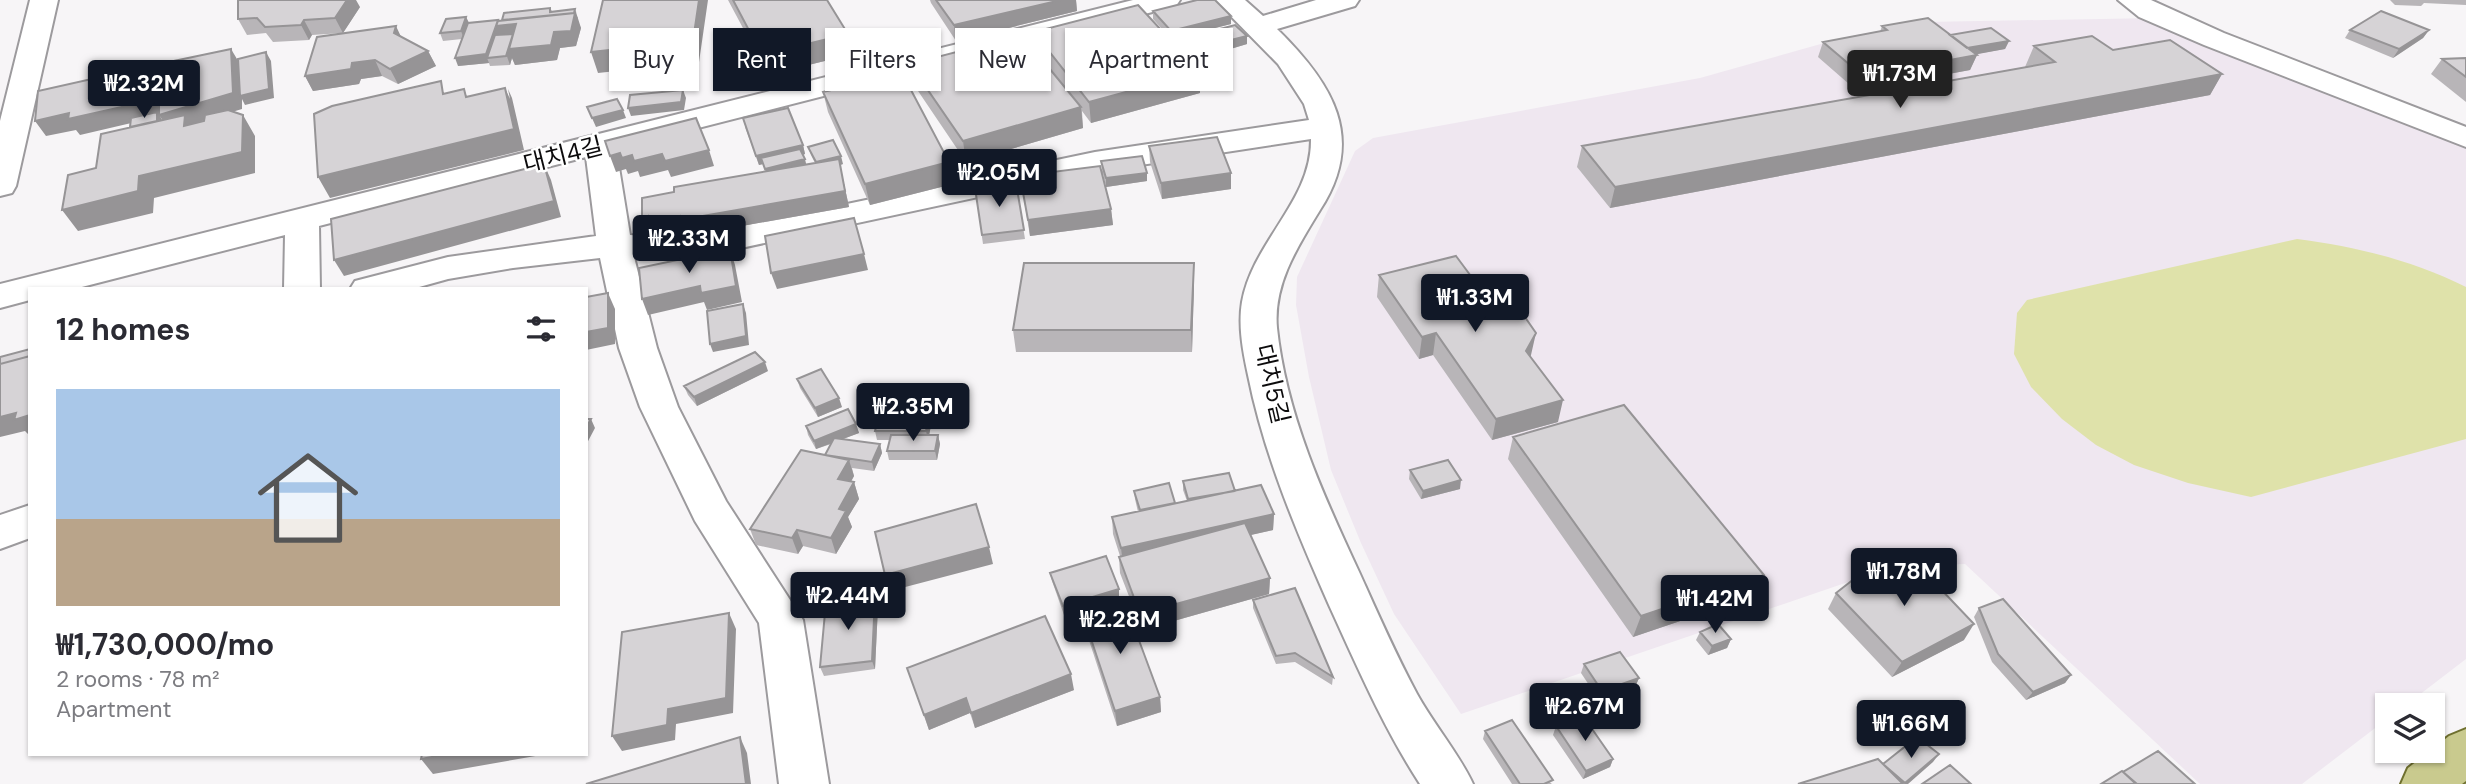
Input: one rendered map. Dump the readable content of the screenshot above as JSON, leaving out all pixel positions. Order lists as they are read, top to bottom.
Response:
{
  "streets": {
    "street": ["대치4길", "대치5길"]
  },
  "page": {
    "chip": [
      "Buy",
      "Rent",
      "Filters",
      "New",
      "Apartment"
    ],
    "price": [
      "₩1.73M",
      "₩2.32M",
      "₩2.05M",
      "₩2.33M",
      "₩1.33M",
      "₩2.35M",
      "₩1.78M",
      "₩2.44M",
      "₩1.42M",
      "₩2.28M",
      "₩2.67M",
      "₩1.66M"
    ],
    "heading": "12 homes",
    "list": [
      {
        "name": "₩1,730,000/mo",
        "note": "2 rooms · 78 m² · Apartment"
      }
    ]
  }
}
